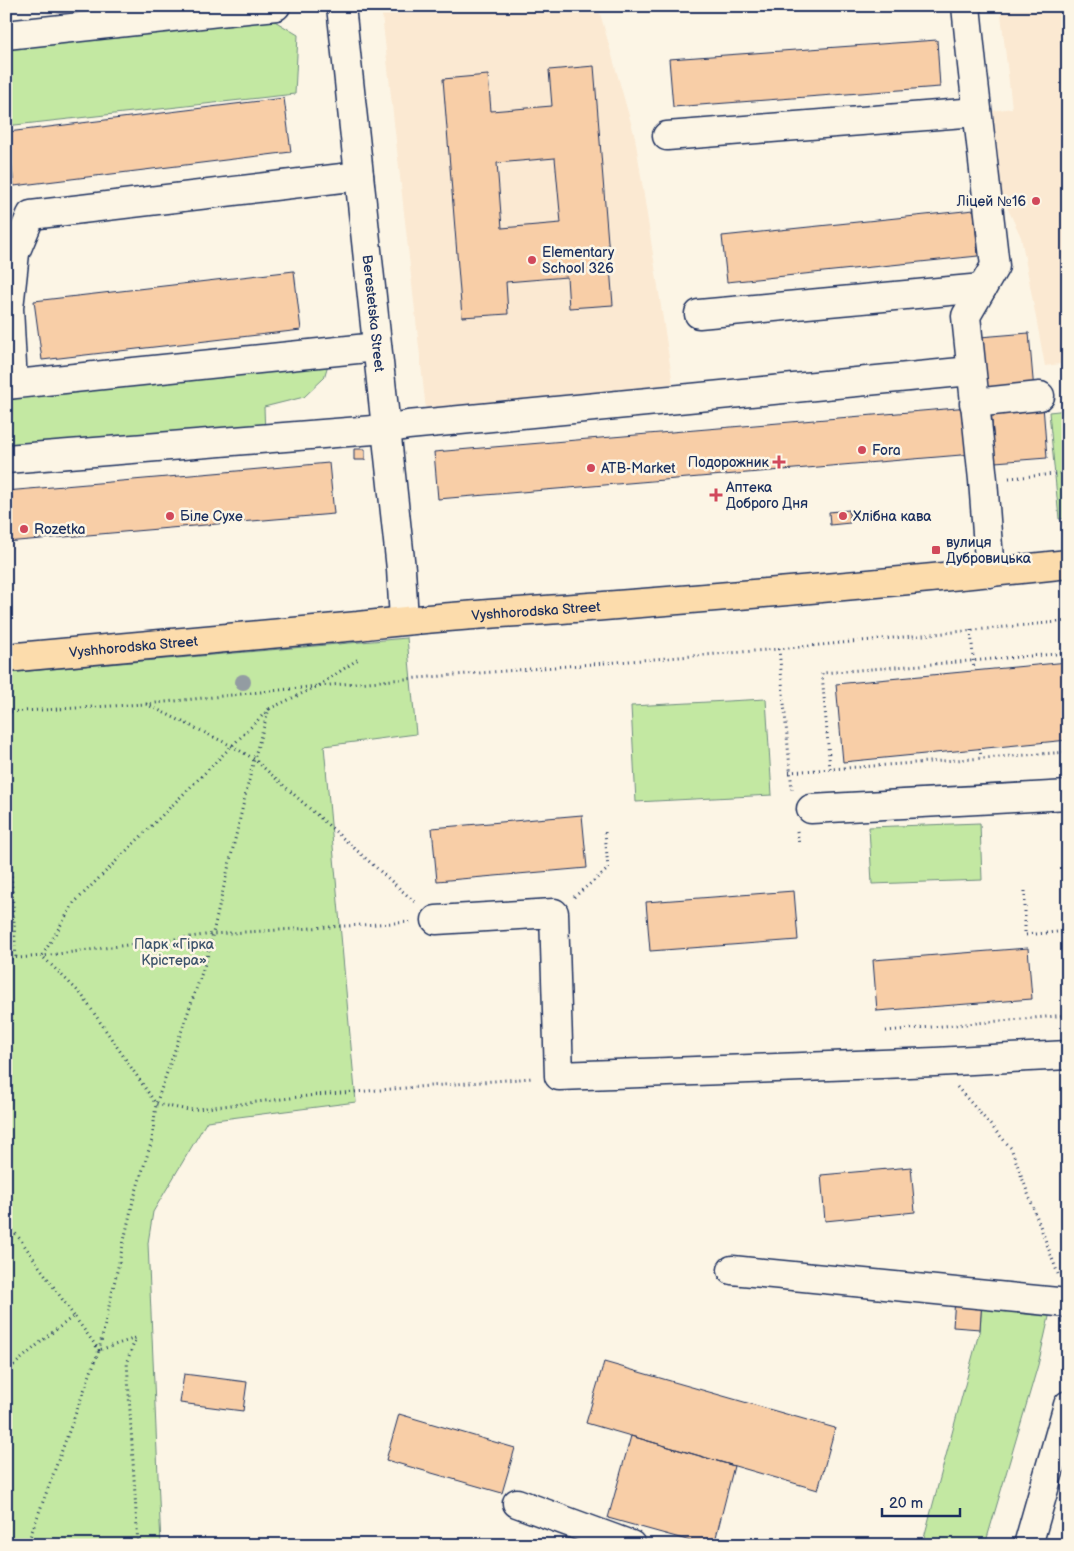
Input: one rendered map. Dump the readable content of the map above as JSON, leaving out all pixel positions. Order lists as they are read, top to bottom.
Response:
{
  "streets": {
    "main road": ["Vyshhorodska Street"],
    "street": ["Berestetska Street"]
  },
  "crossings": [
    ["Berestetska Street", "Vyshhorodska Street"]
  ],
  "parks": ["Парк «Гірка Крістера»"],
  "places": {
    "other": [
      "Ліцей №16",
      "Elementary School 326",
      "Fora",
      "ATB-Market",
      "Біле Сухе",
      "Хлібна кава",
      "Rozetka"
    ],
    "health": ["Подорожник", "Аптека Доброго Дня"],
    "transit": ["вулиця Дубровицька"]
  },
  "scale_bar": "20 m"
}
